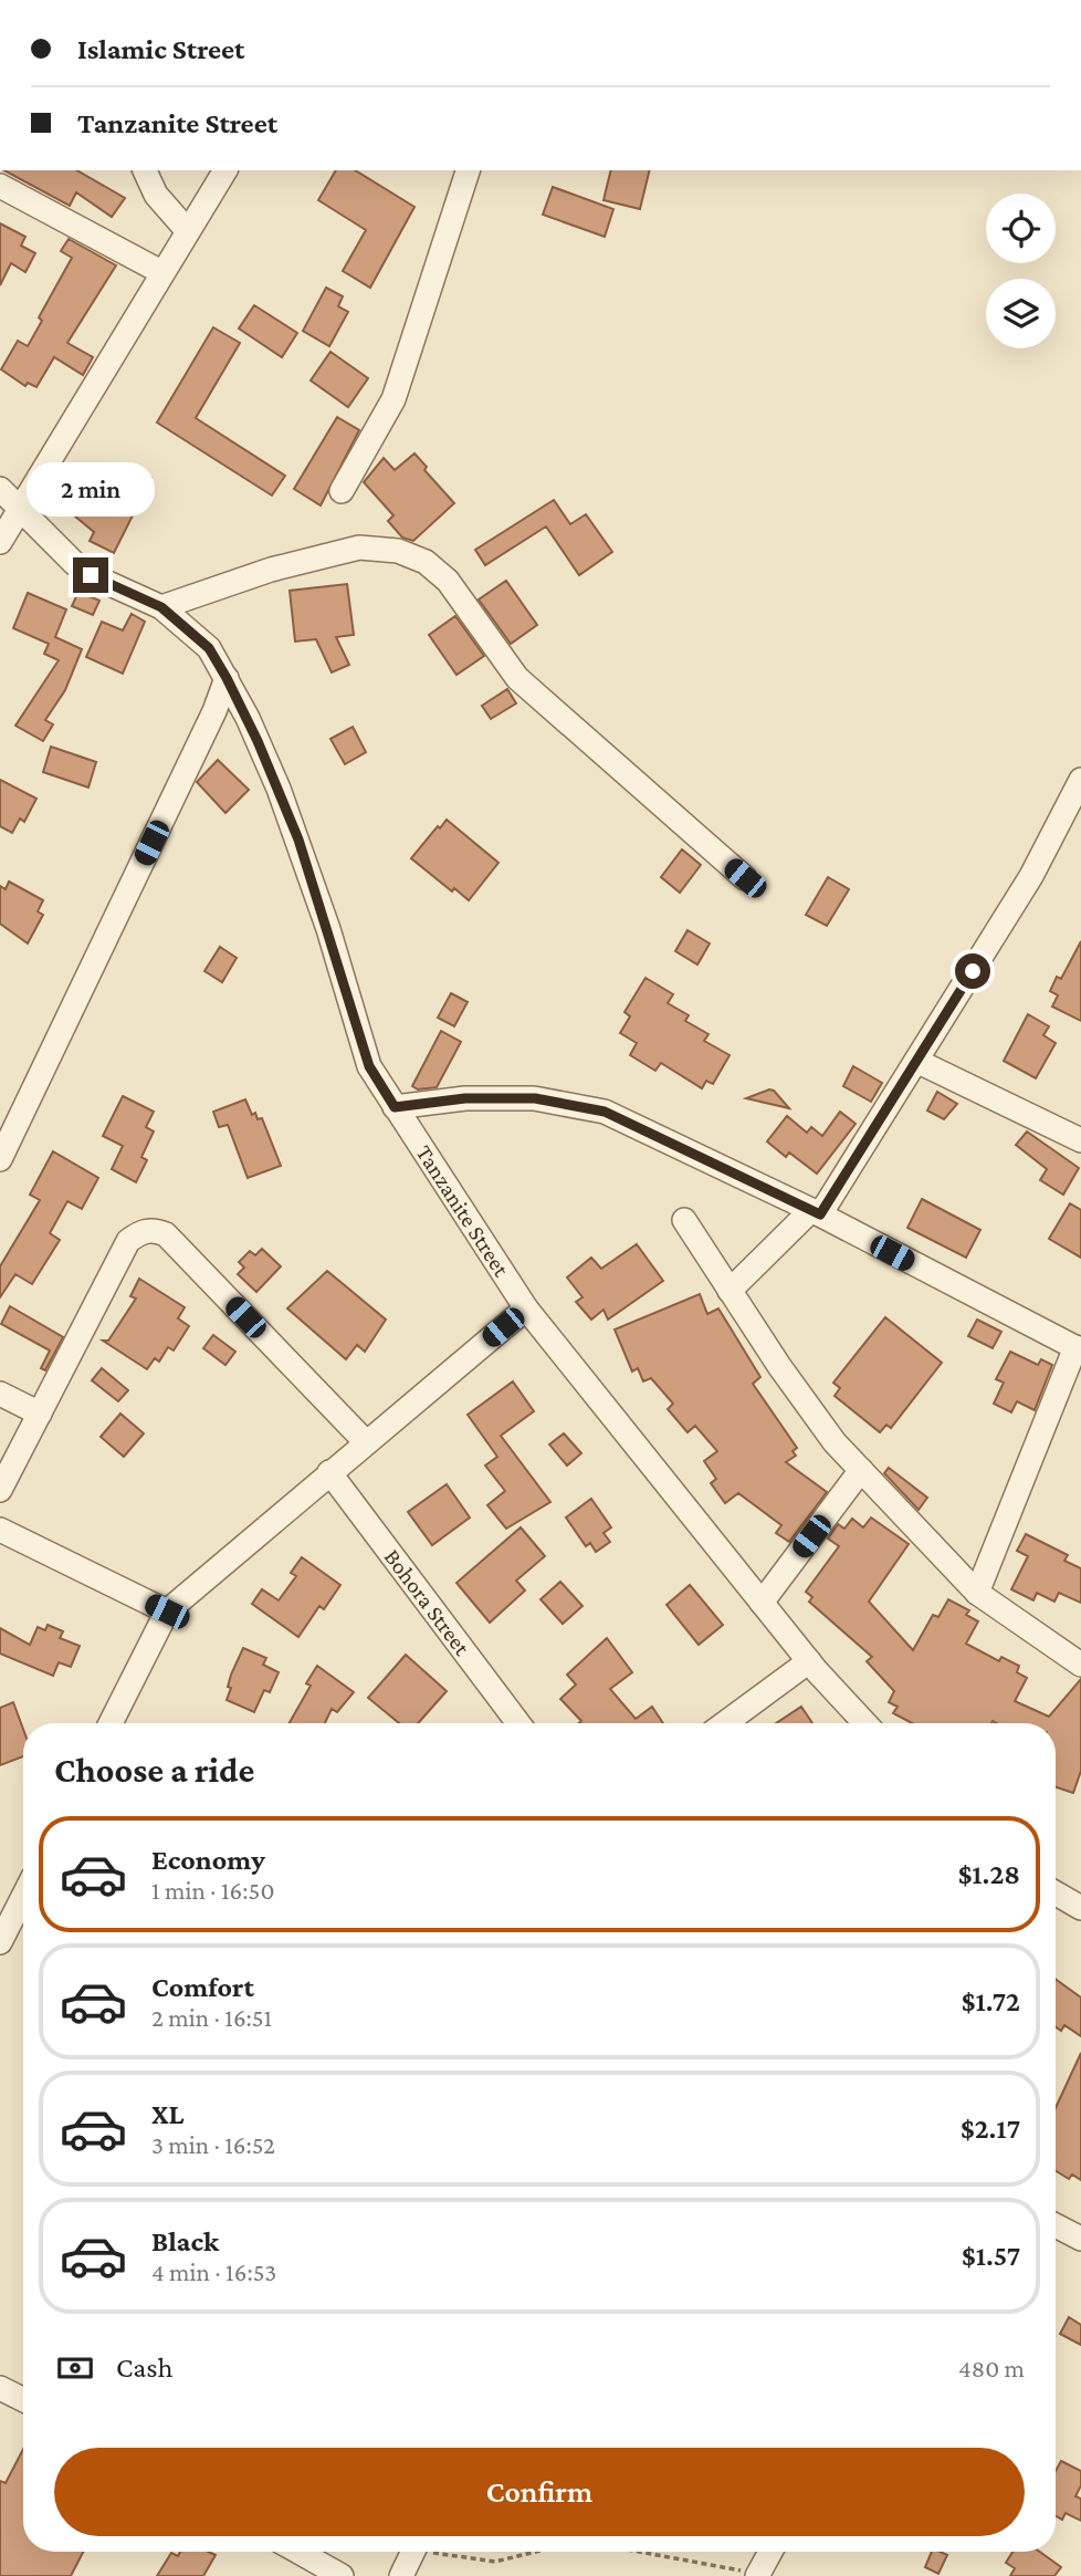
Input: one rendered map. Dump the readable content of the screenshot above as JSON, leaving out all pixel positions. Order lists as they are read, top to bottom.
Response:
{
  "streets": {
    "street": ["Tanzanite Street", "Bohora Street"]
  },
  "page": {
    "banner": ["Islamic Street", "Tanzanite Street"],
    "bubble": "2 min",
    "heading": "Choose a ride",
    "list": [
      {
        "name": "Economy",
        "note": "1 min · 16:50",
        "value": "$1.28"
      },
      {
        "name": "Comfort",
        "note": "2 min · 16:51",
        "value": "$1.72"
      },
      {
        "name": "XL",
        "note": "3 min · 16:52",
        "value": "$2.17"
      },
      {
        "name": "Black",
        "note": "4 min · 16:53",
        "value": "$1.57"
      }
    ],
    "pay": ["Cash", "480 m"],
    "buttons": "Confirm"
  }
}
